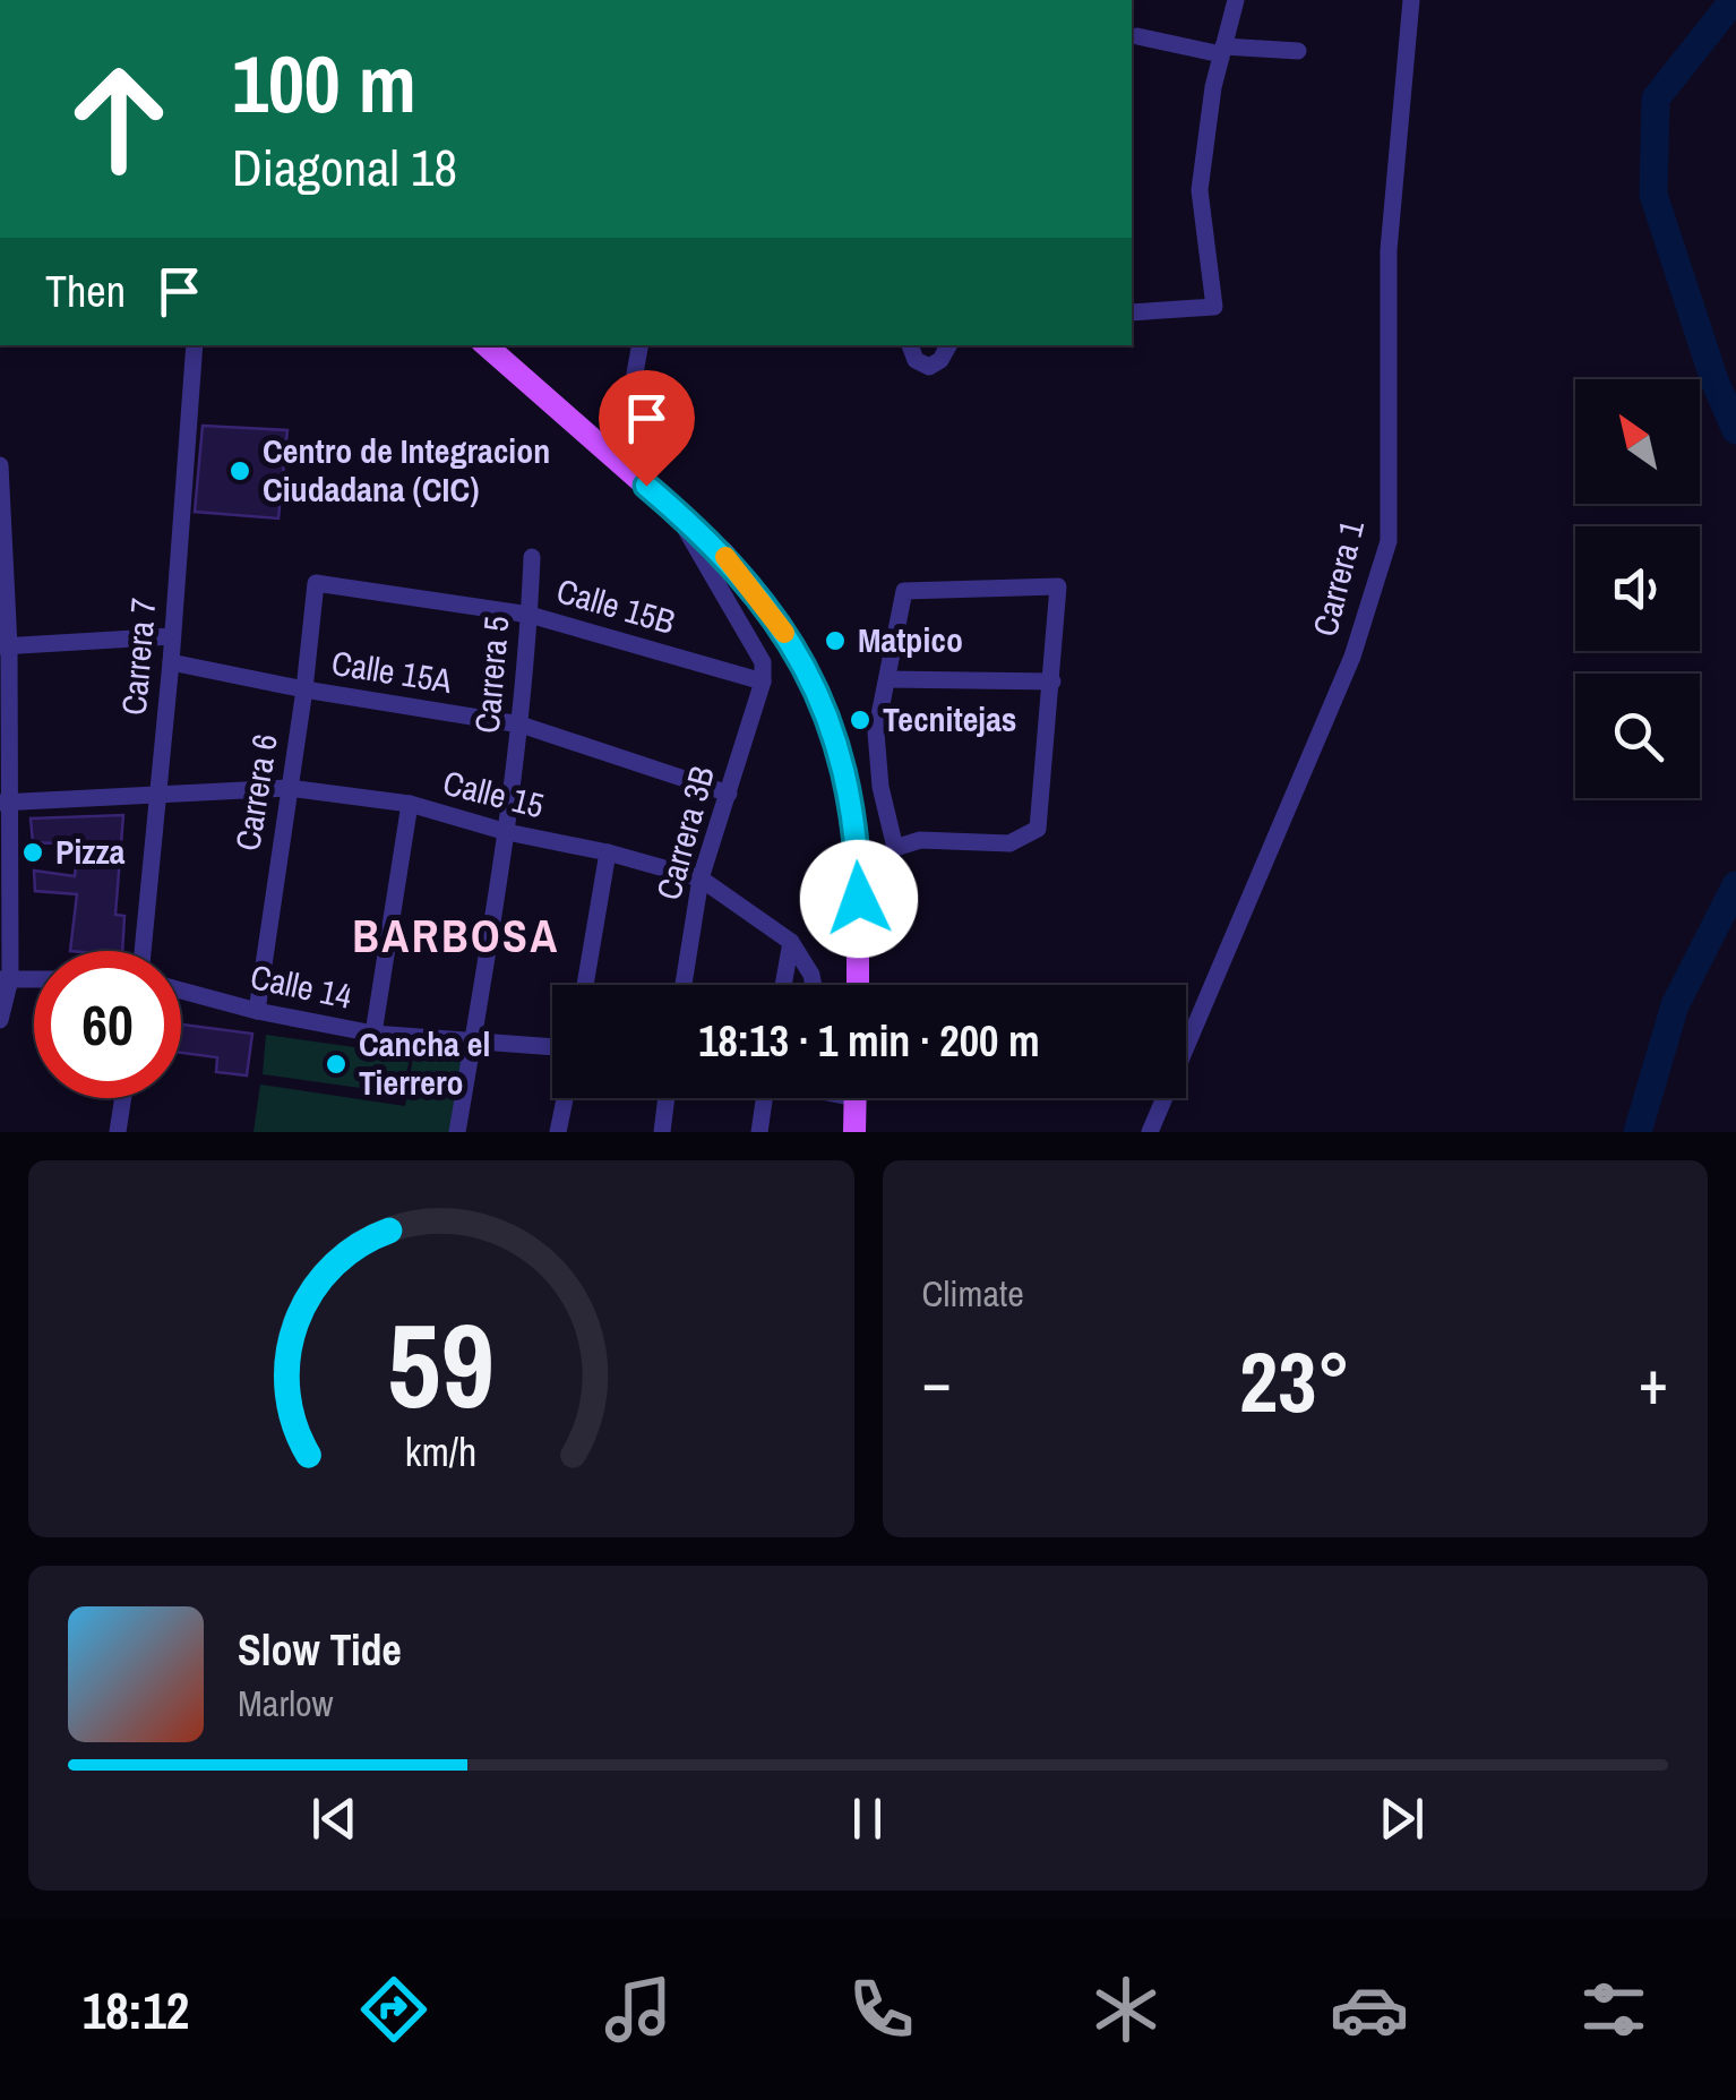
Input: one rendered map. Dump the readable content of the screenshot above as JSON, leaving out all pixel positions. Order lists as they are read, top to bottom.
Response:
{
  "streets": {
    "street": [
      "Carrera 1",
      "Calle 15B",
      "Carrera 7",
      "Calle 15A",
      "Carrera 5",
      "Carrera 6",
      "Calle 15",
      "Carrera 3B",
      "Calle 14"
    ]
  },
  "crossings": [
    ["Calle 15B", "Carrera 5"],
    ["Calle 15B", "Carrera 6"],
    ["Calle 15B", "Carrera 3B"],
    ["Carrera 7", "Calle 15A"],
    ["Carrera 7", "Calle 15"],
    ["Calle 15A", "Carrera 5"],
    ["Calle 15A", "Carrera 6"],
    ["Calle 15A", "Carrera 3B"],
    ["Carrera 5", "Calle 15"],
    ["Carrera 5", "Calle 14"],
    ["Carrera 6", "Calle 15"],
    ["Carrera 6", "Calle 14"],
    ["Calle 15", "Carrera 3B"]
  ],
  "districts": ["BARBOSA"],
  "places": [
    "Centro de Integracion Ciudadana (CIC)",
    "Matpico",
    "Tecnitejas",
    "Pizza",
    "Cancha el Tierrero"
  ],
  "north": "top left",
  "page": {
    "turn": ["100 m", "Diagonal 18"],
    "then": "Then",
    "limit": "60",
    "trip": "18:13 · 1 min · 200 m",
    "tile": "Climate",
    "heat": ["−", "23°", "+"],
    "song": ["Slow Tide", "Marlow"],
    "tabs": "18:12",
    "gauge": ["59", "km/h"]
  }
}
